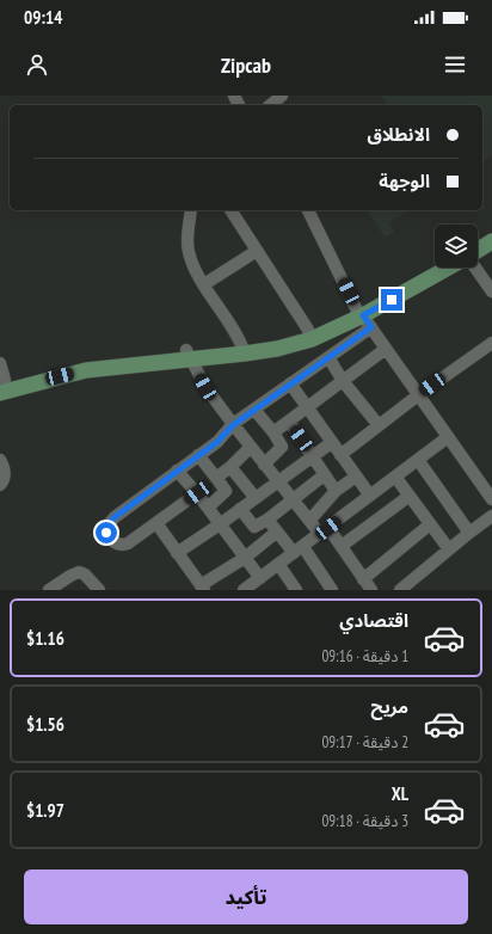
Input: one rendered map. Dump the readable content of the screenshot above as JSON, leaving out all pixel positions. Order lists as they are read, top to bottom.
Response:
{
  "page": {
    "status": "09:14",
    "header": "Zipcab",
    "banner": ["الانطلاق", "الوجهة"],
    "list": [
      {
        "name": "اقتصادي",
        "note": "1 دقيقة · 09:16",
        "value": "$1.16"
      },
      {
        "name": "مريح",
        "note": "2 دقيقة · 09:17",
        "value": "$1.56"
      },
      {
        "name": "XL",
        "note": "3 دقيقة · 09:18",
        "value": "$1.97"
      }
    ],
    "buttons": "تأكيد"
  }
}
